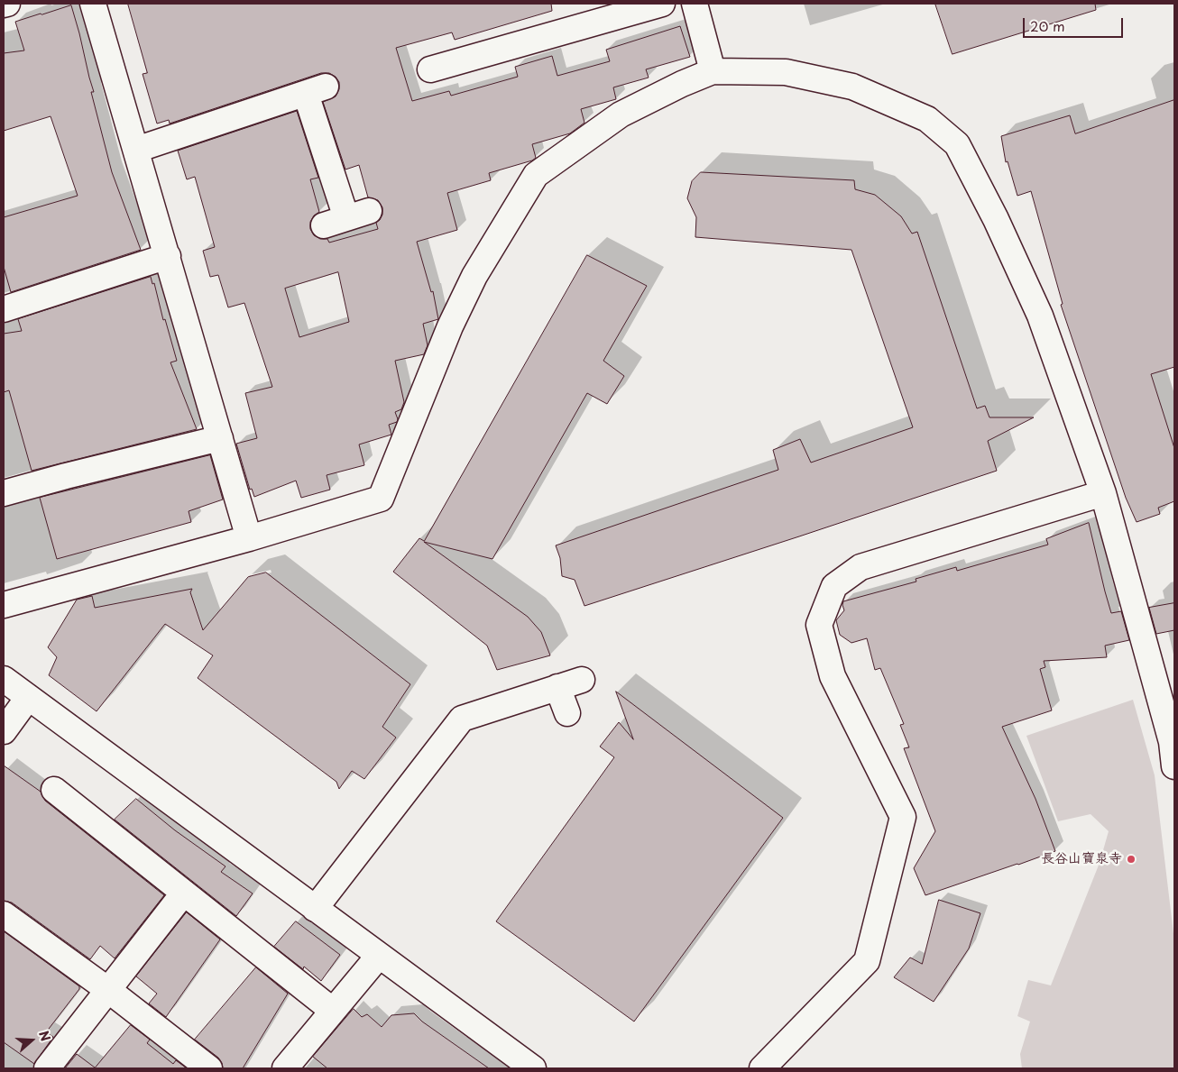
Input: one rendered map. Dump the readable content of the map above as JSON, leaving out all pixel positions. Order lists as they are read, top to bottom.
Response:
{
  "places": ["長谷山寶泉寺"],
  "scale_bar": "20 m",
  "north": "right"
}
